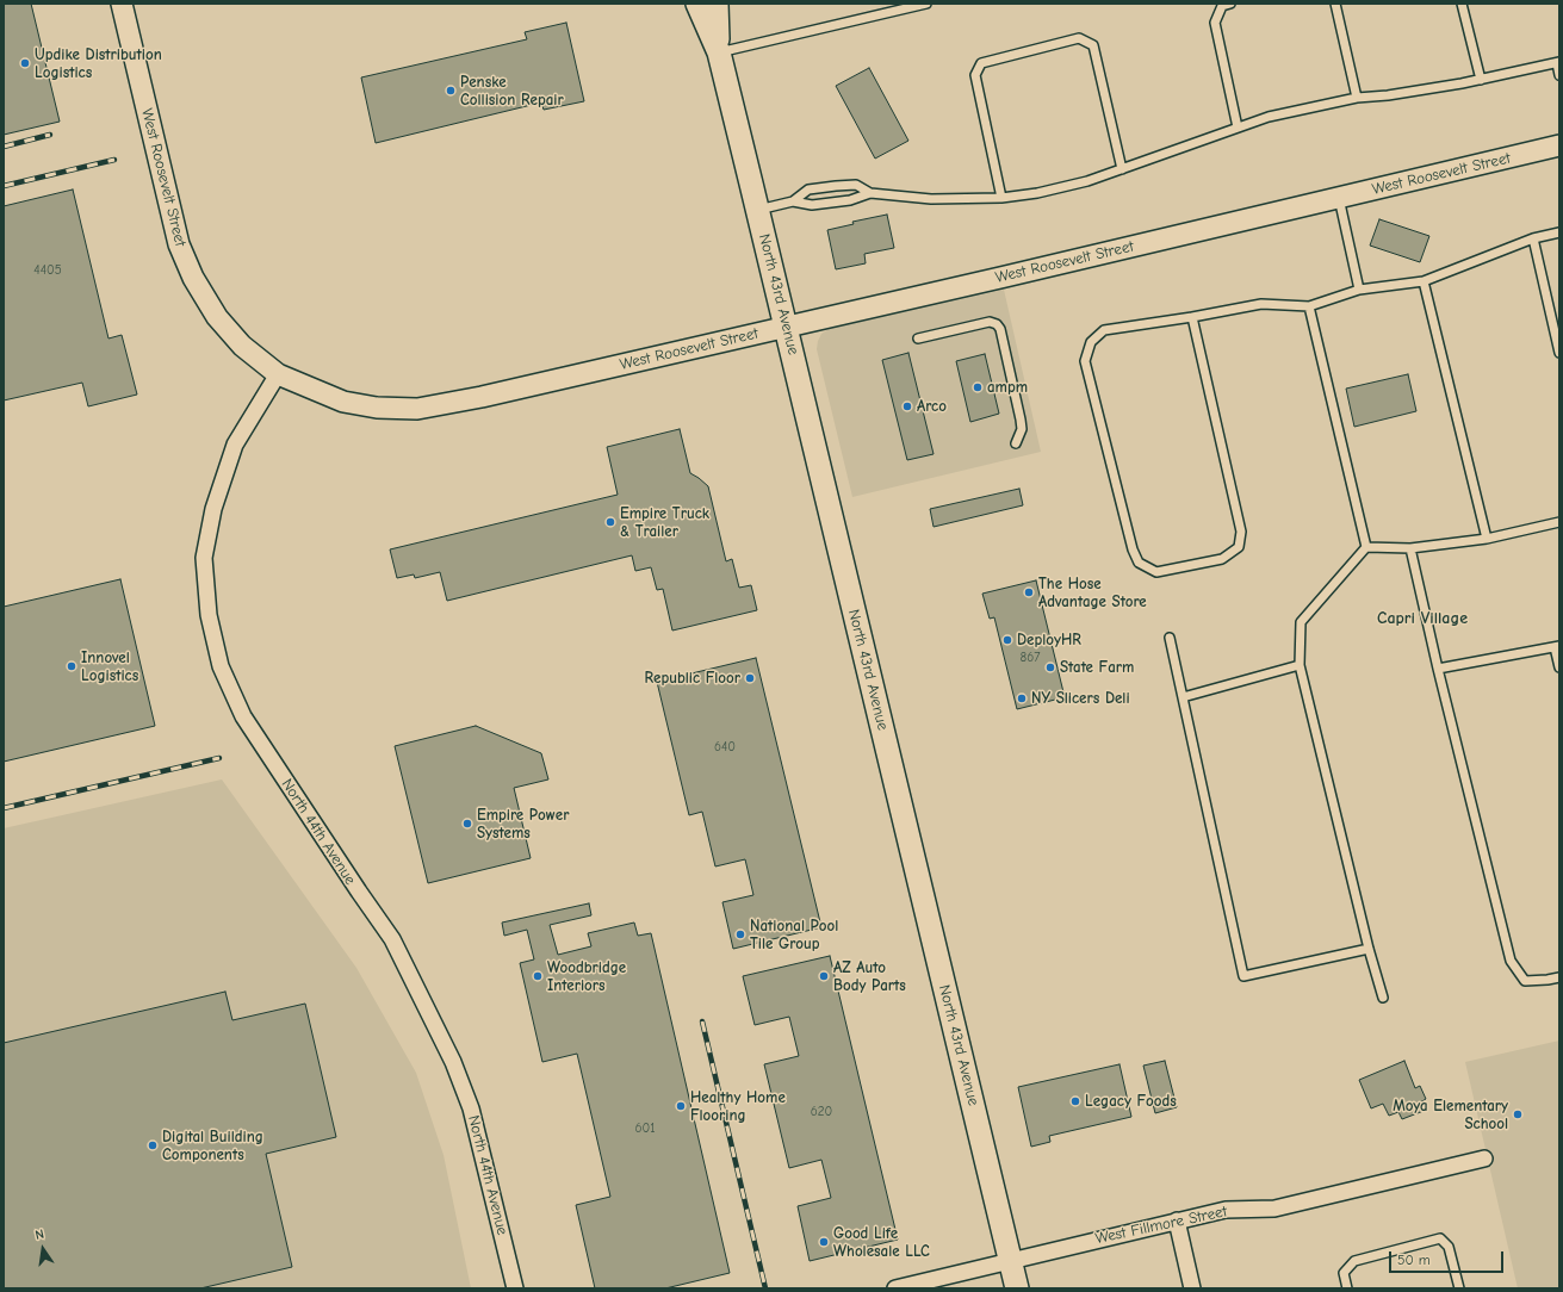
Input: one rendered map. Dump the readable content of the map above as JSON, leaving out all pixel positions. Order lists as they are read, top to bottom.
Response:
{
  "streets": {
    "main road": ["North 43rd Avenue"],
    "street": ["West Roosevelt Street", "North 44th Avenue", "West Fillmore Street"]
  },
  "crossings": [
    ["West Roosevelt Street", "North 43rd Avenue"],
    ["West Roosevelt Street", "North 44th Avenue"],
    ["North 43rd Avenue", "West Fillmore Street"]
  ],
  "districts": ["Capri Village"],
  "places": [
    "Updike Distribution Logistics",
    "Penske Collision Repair",
    "ampm",
    "Arco",
    "Empire Truck & Trailer",
    "The Hose Advantage Store",
    "DeployHR",
    "Innovel Logistics",
    "State Farm",
    "Republic Floor",
    "NY Slicers Deli",
    "Empire Power Systems",
    "National Pool Tile Group",
    "Woodbridge Interiors",
    "AZ Auto Body Parts",
    "Legacy Foods",
    "Healthy Home Flooring",
    "Moya Elementary School",
    "Digital Building Components",
    "Good Life Wholesale LLC"
  ],
  "house_numbers": [
    "4405",
    "867",
    "640",
    "620",
    "601"
  ],
  "scale_bar": "50 m",
  "north": "top"
}
